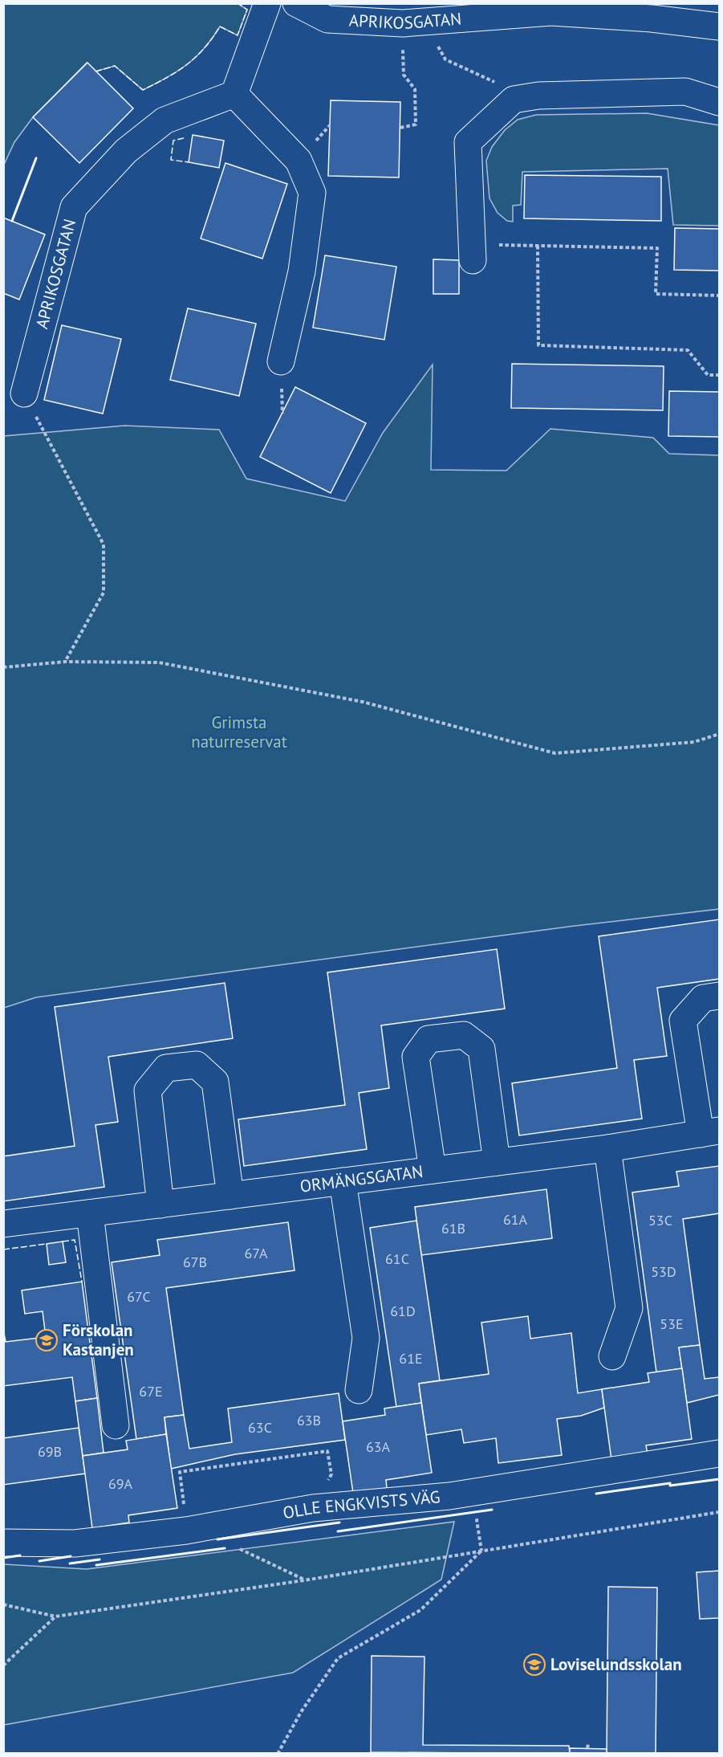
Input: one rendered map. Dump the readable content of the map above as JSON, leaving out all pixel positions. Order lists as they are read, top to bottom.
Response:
{
  "streets": {
    "street": ["APRIKOSGATAN", "ORMÄNGSGATAN", "OLLE ENGKVISTS VÄG"]
  },
  "parks": ["Grimsta naturreservat"],
  "places": {
    "school or university": ["Förskolan Kastanjen", "Loviselundsskolan"]
  },
  "house_numbers": [
    "61A",
    "53C",
    "61B",
    "67A",
    "61C",
    "67B",
    "53D",
    "67C",
    "61D",
    "53E",
    "61E",
    "67E",
    "63B",
    "63C",
    "63A",
    "69B",
    "69A"
  ]
}
